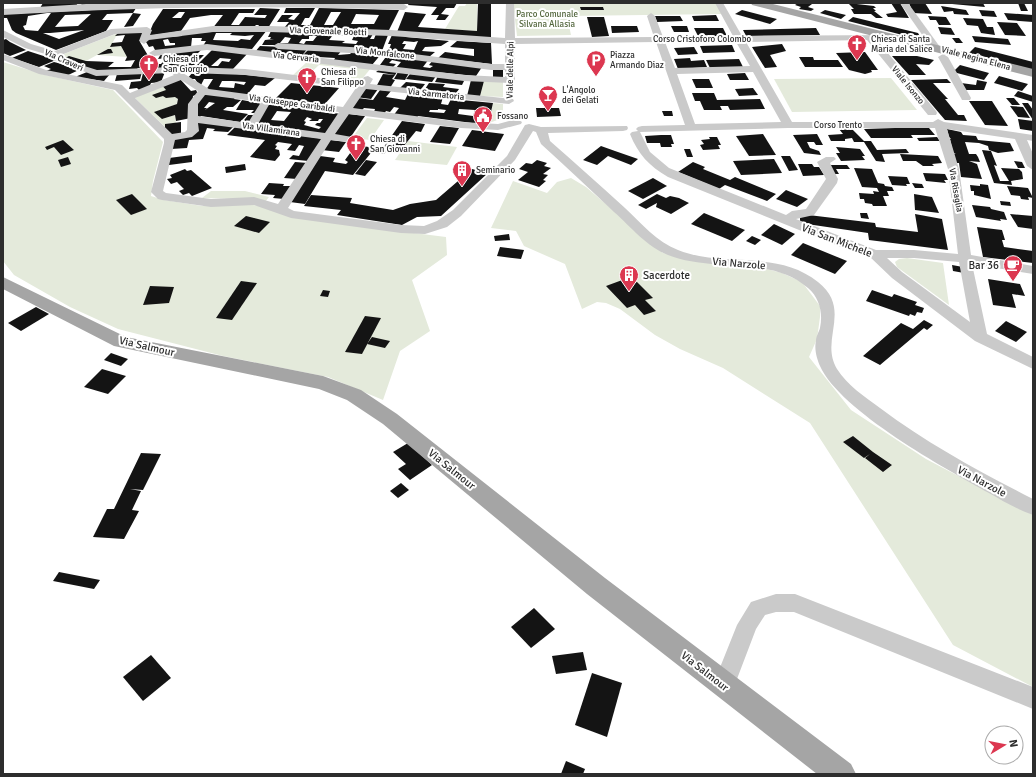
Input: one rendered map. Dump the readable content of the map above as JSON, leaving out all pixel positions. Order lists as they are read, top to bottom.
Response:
{
  "streets": {
    "main road": ["Viale Regina Elena", "Via Salmour"],
    "street": [
      "Via Giovenale Boetti",
      "Corso Cristoforo Colombo",
      "Via Monfalcone",
      "Via Cervaria",
      "Via Craveri",
      "Viale delle Alpi",
      "Viale Isonzo",
      "Via Sarmatoria",
      "Via Giuseppe Garibaldi",
      "Corso Trento",
      "Via Villamirana",
      "Via Risaglia",
      "Via San Michele",
      "Via Narzole"
    ]
  },
  "crossings": [
    ["Via Giovenale Boetti", "Corso Cristoforo Colombo"],
    ["Via Giovenale Boetti", "Viale delle Alpi"],
    ["Corso Cristoforo Colombo", "Viale Regina Elena"],
    ["Corso Cristoforo Colombo", "Viale delle Alpi"],
    ["Corso Cristoforo Colombo", "Viale Isonzo"],
    ["Via Monfalcone", "Via Cervaria"],
    ["Via Monfalcone", "Viale delle Alpi"],
    ["Via Cervaria", "Viale delle Alpi"],
    ["Via Cervaria", "Via Sarmatoria"],
    ["Via Craveri", "Via Giuseppe Garibaldi"],
    ["Viale delle Alpi", "Via Sarmatoria"],
    ["Viale delle Alpi", "Via Giuseppe Garibaldi"],
    ["Viale Isonzo", "Corso Trento"],
    ["Viale Isonzo", "Via Risaglia"],
    ["Via Sarmatoria", "Via Giuseppe Garibaldi"],
    ["Corso Trento", "Via Risaglia"],
    ["Corso Trento", "Via San Michele"],
    ["Corso Trento", "Via Narzole"],
    ["Via Risaglia", "Via San Michele"]
  ],
  "parks": ["Parco Comunale Silvana Allasia"],
  "places": {
    "church": [
      "Chiesa di Santa Maria del Salice",
      "Chiesa di San Giorgio",
      "Chiesa di San Filippo",
      "Chiesa di San Giovanni"
    ],
    "parking": ["Piazza Armando Diaz"],
    "bar": ["L'Angolo dei Gelati"],
    "public building": ["Fossano"],
    "building": ["Seminario", "Sacerdote"],
    "cafe": ["Bar 36"]
  },
  "north": "right"
}
